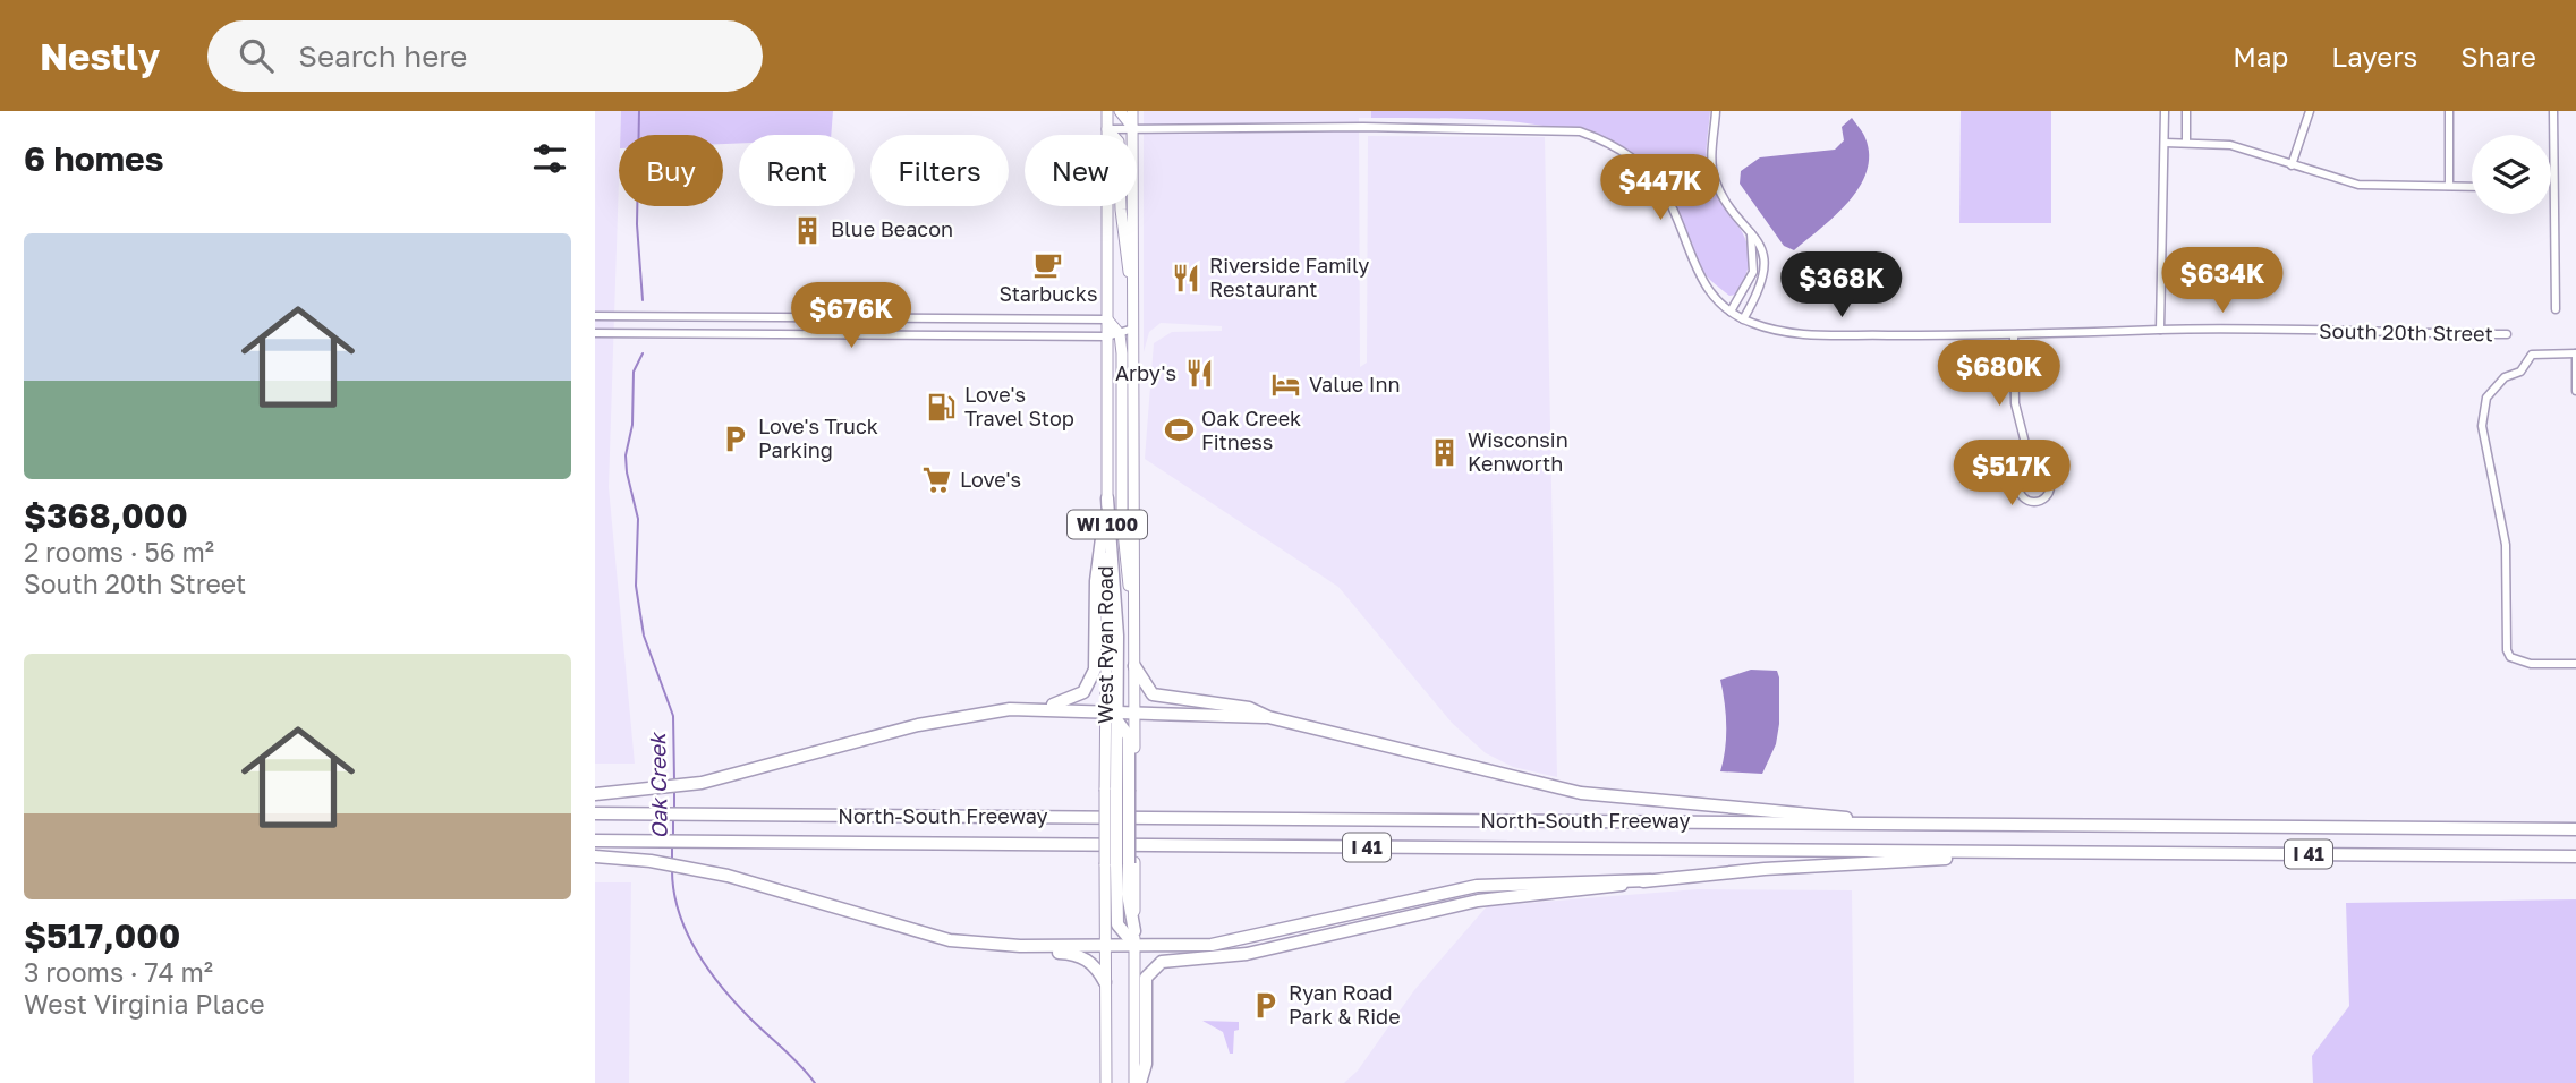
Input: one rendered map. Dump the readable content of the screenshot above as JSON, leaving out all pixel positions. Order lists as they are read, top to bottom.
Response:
{
  "streets": {
    "highway": ["North-South Freeway", "I 41"],
    "main road": ["WI 100", "West Ryan Road"],
    "street": ["South 20th Street"]
  },
  "water": ["Oak Creek"],
  "places": {
    "building": ["Blue Beacon", "Wisconsin Kenworth"],
    "cafe": ["Starbucks"],
    "restaurant": ["Riverside Family Restaurant", "Arby's"],
    "hotel": ["Value Inn"],
    "fuel station": ["Love's Travel Stop"],
    "sports": ["Oak Creek Fitness"],
    "parking": ["Love's Truck Parking", "Ryan Road Park & Ride"],
    "supermarket": ["Love's"]
  },
  "page": {
    "header": "Nestly",
    "search": "Search here",
    "nav": ["Map", "Layers", "Share"],
    "heading": "6 homes",
    "chip": [
      "Buy",
      "Rent",
      "Filters",
      "New"
    ],
    "price": [
      "$447K",
      "$634K",
      "$368K",
      "$676K",
      "$680K",
      "$517K"
    ],
    "list": [
      {
        "name": "$368,000",
        "note": "2 rooms · 56 m² · South 20th Street"
      },
      {
        "name": "$517,000",
        "note": "3 rooms · 74 m² · West Virginia Place"
      }
    ]
  }
}
